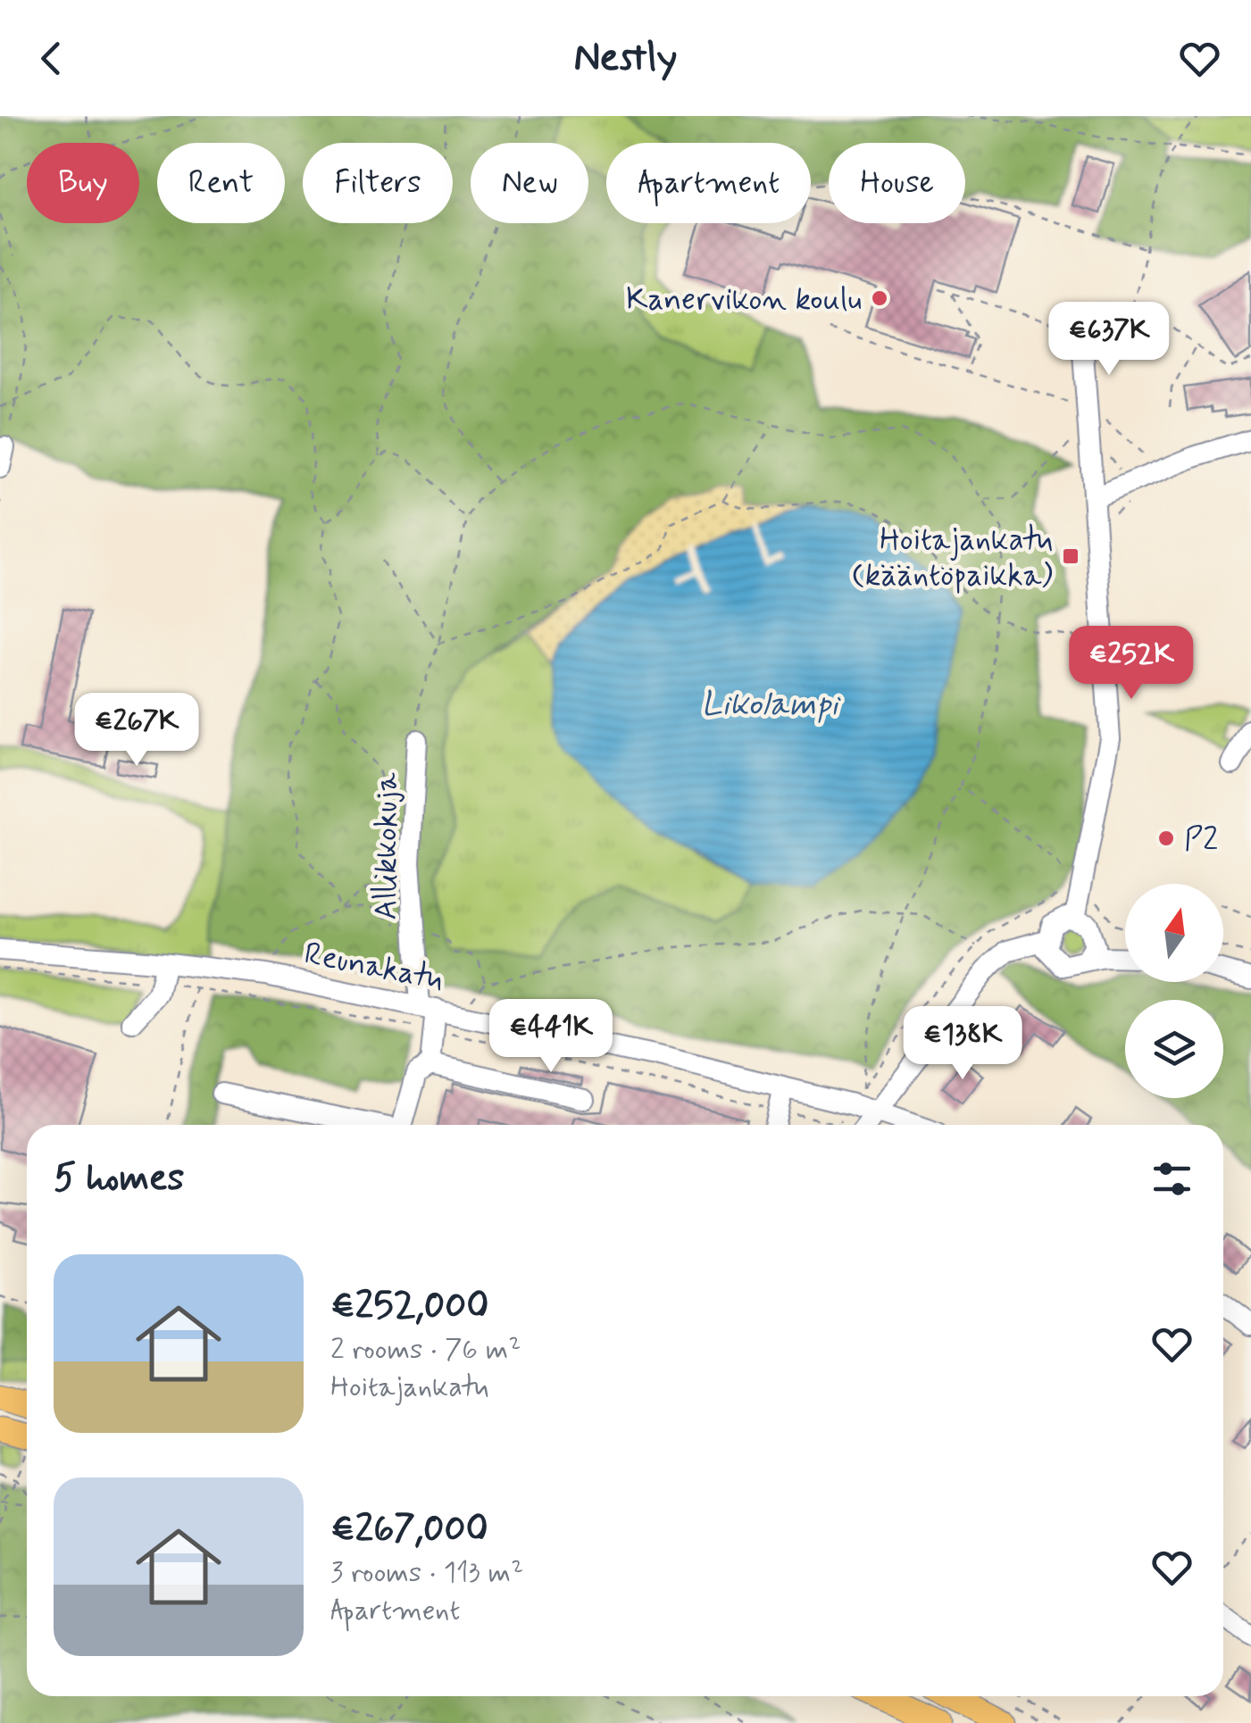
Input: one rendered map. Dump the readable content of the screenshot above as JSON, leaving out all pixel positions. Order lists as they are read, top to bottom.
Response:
{
  "streets": {
    "street": ["Allikkokuja", "Reunakatu"]
  },
  "crossings": [
    ["Allikkokuja", "Reunakatu"]
  ],
  "water": ["Likolampi"],
  "places": {
    "other": ["Kanervikon koulu", "P2"],
    "transit": ["Hoitajankatu (kääntöpaikka)"]
  },
  "north": "top",
  "page": {
    "header": "Nestly",
    "chip": [
      "Buy",
      "Rent",
      "Filters",
      "New",
      "Apartment",
      "House"
    ],
    "price": [
      "€637K",
      "€252K",
      "€267K",
      "€441K",
      "€138K"
    ],
    "heading": "5 homes",
    "list": [
      {
        "name": "€252,000",
        "note": "2 rooms · 76 m² · Hoitajankatu"
      },
      {
        "name": "€267,000",
        "note": "3 rooms · 113 m² · Apartment"
      }
    ]
  }
}
